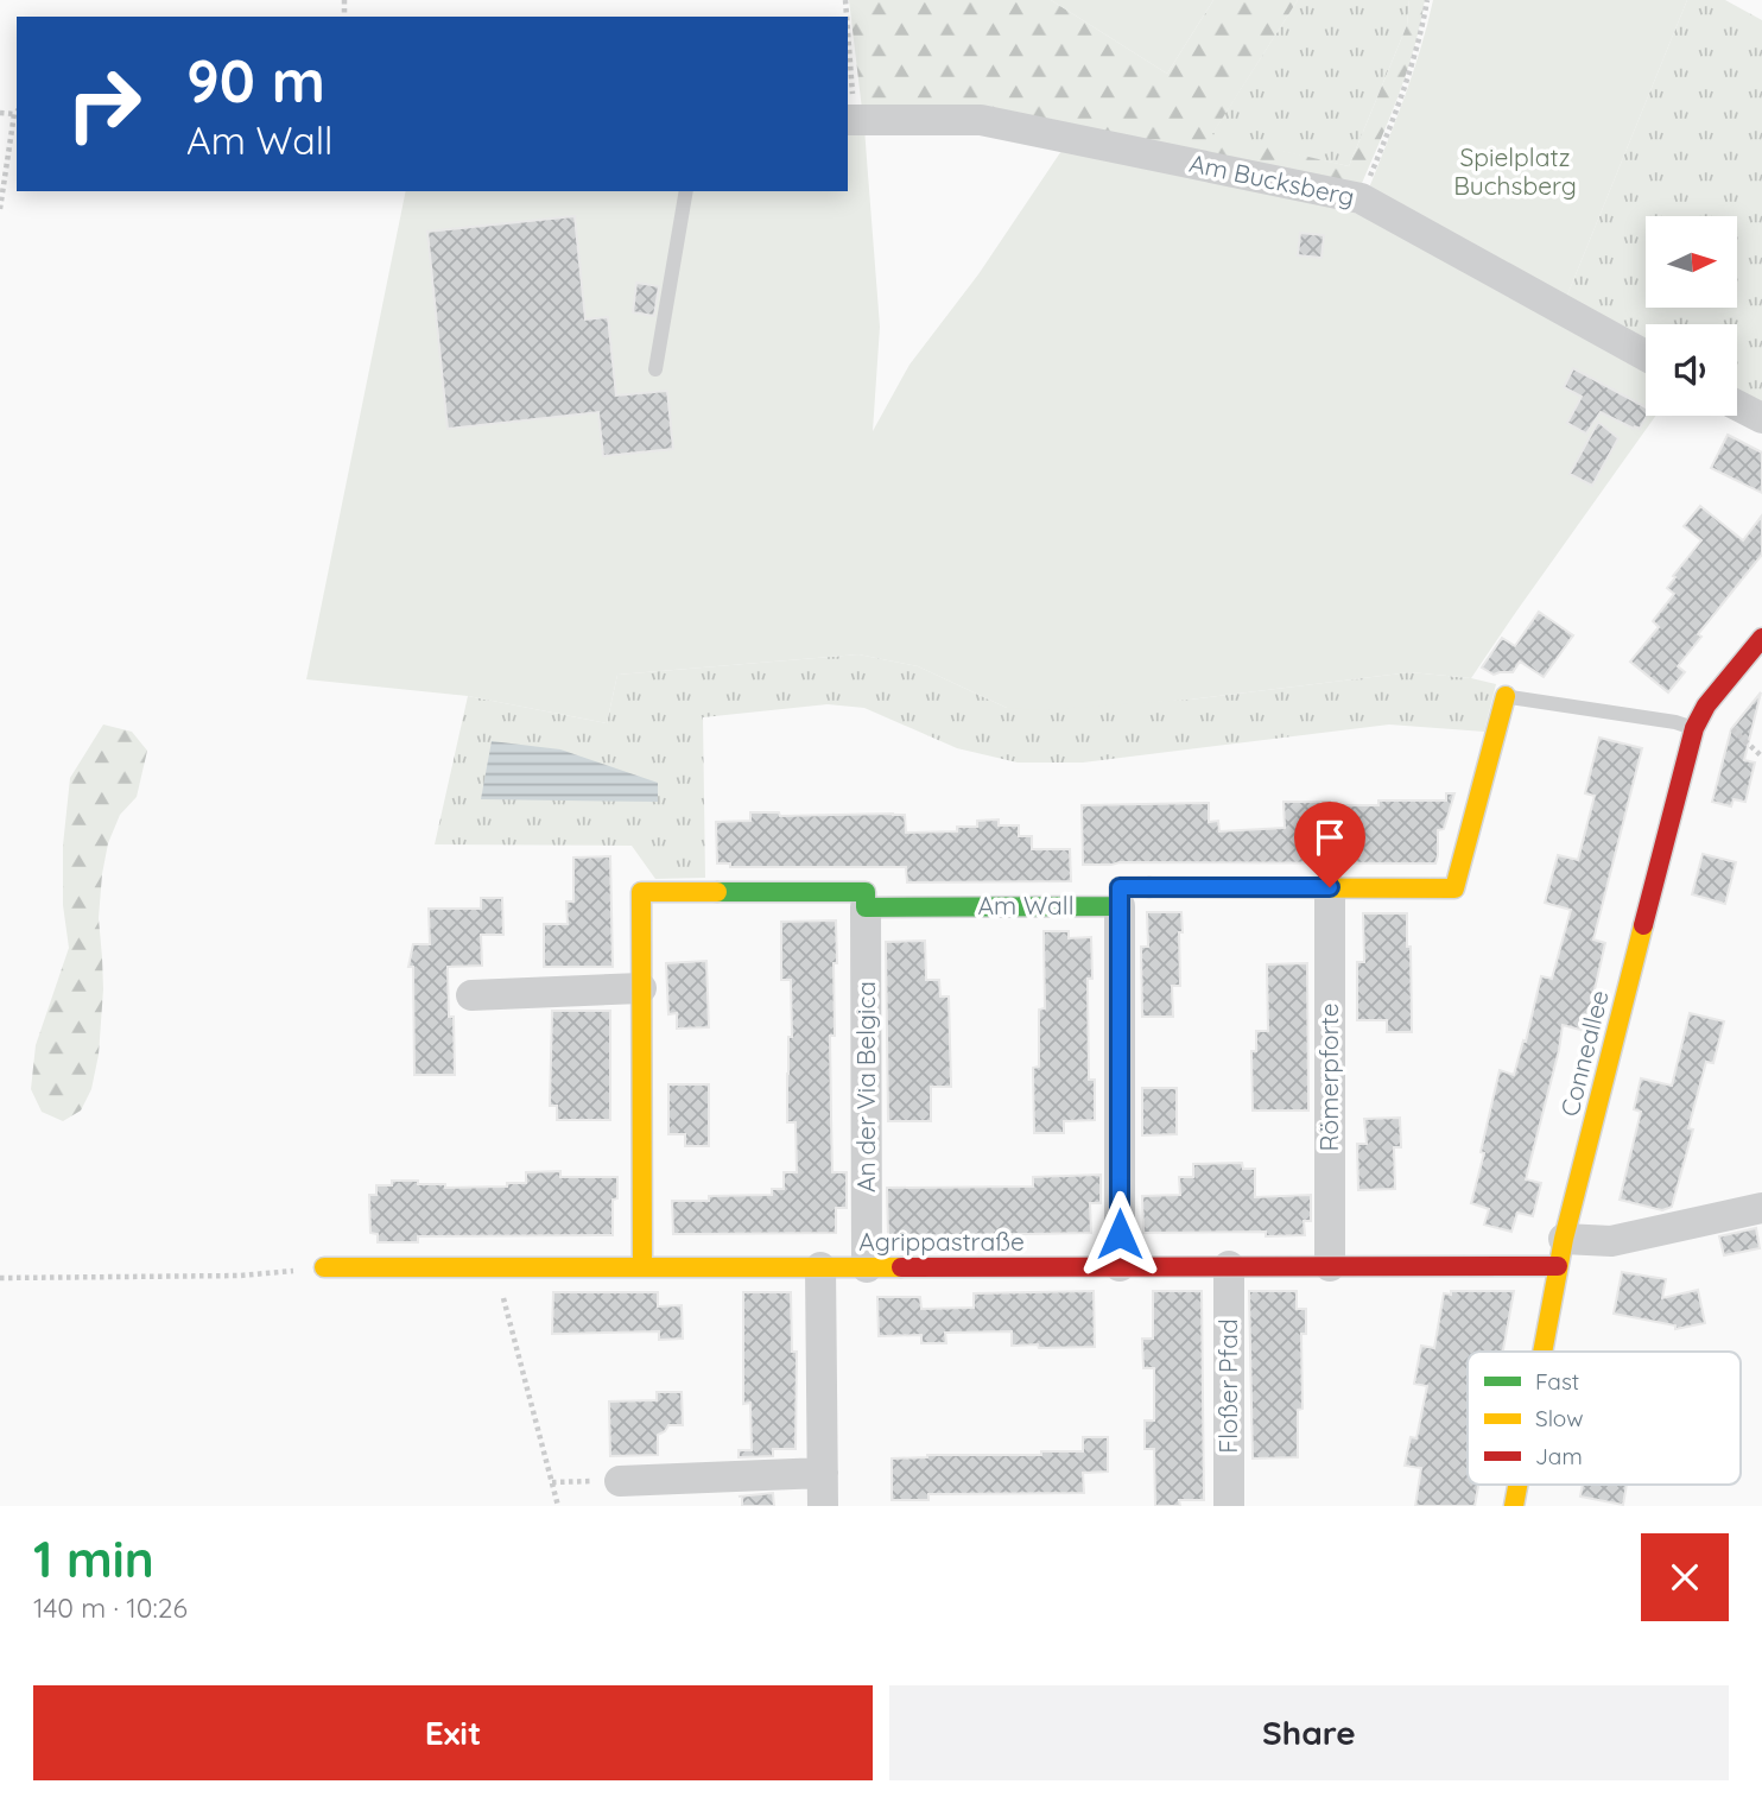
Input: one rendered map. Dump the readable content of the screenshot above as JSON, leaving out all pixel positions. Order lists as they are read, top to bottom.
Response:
{
  "streets": {
    "street": [
      "Am Bucksberg",
      "Am Wall",
      "Conneallee",
      "Römerpforte",
      "An der Via Belgica",
      "Agrippastraße",
      "Floßer Pfad"
    ]
  },
  "crossings": [
    ["Am Wall", "An der Via Belgica"],
    ["Conneallee", "Agrippastraße"],
    ["Römerpforte", "Agrippastraße"],
    ["An der Via Belgica", "Agrippastraße"],
    ["Agrippastraße", "Floßer Pfad"]
  ],
  "parks": ["Spielplatz Buchsberg"],
  "legend": ["Fast", "Slow", "Jam"],
  "north": "right",
  "page": {
    "turn": ["90 m", "Am Wall"],
    "heading": ["1 min", "140 m · 10:26"],
    "buttons": ["Exit", "Share"]
  }
}
